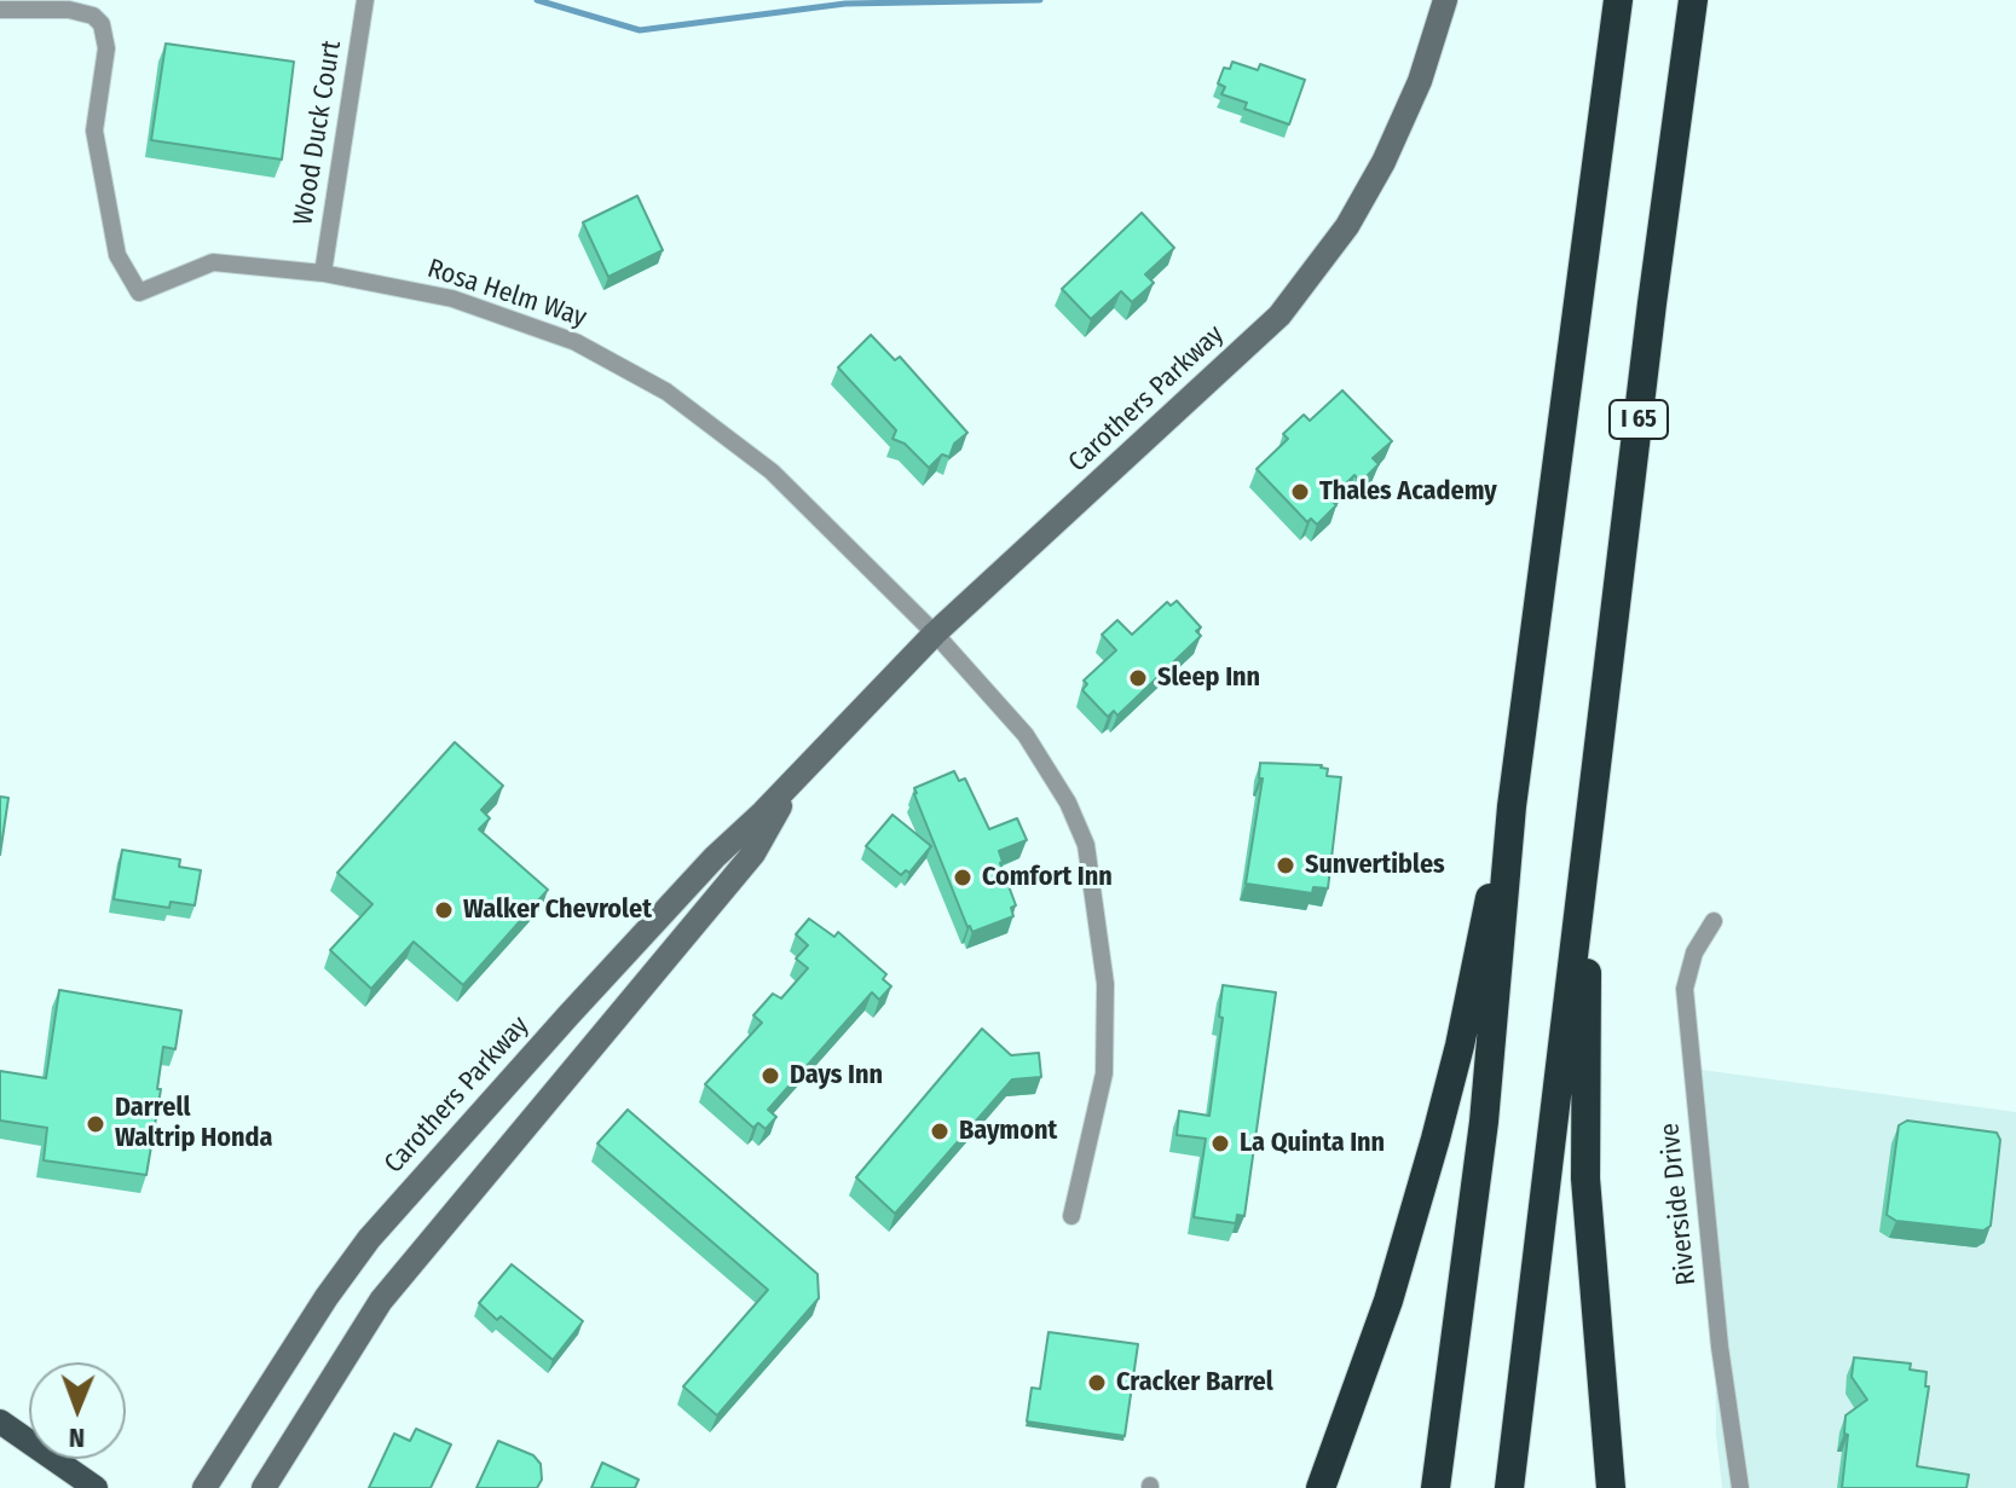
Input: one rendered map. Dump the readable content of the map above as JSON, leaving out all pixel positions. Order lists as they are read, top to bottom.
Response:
{
  "streets": {
    "highway": ["I 65"],
    "main road": ["Carothers Parkway"],
    "street": ["Wood Duck Court", "Rosa Helm Way", "Riverside Drive"]
  },
  "crossings": [
    ["Wood Duck Court", "Rosa Helm Way"],
    ["Rosa Helm Way", "Carothers Parkway"]
  ],
  "places": [
    "Thales Academy",
    "Sleep Inn",
    "Sunvertibles",
    "Comfort Inn",
    "Walker Chevrolet",
    "Days Inn",
    "Darrell Waltrip Honda",
    "Baymont",
    "La Quinta Inn",
    "Cracker Barrel"
  ],
  "north": "bottom"
}
